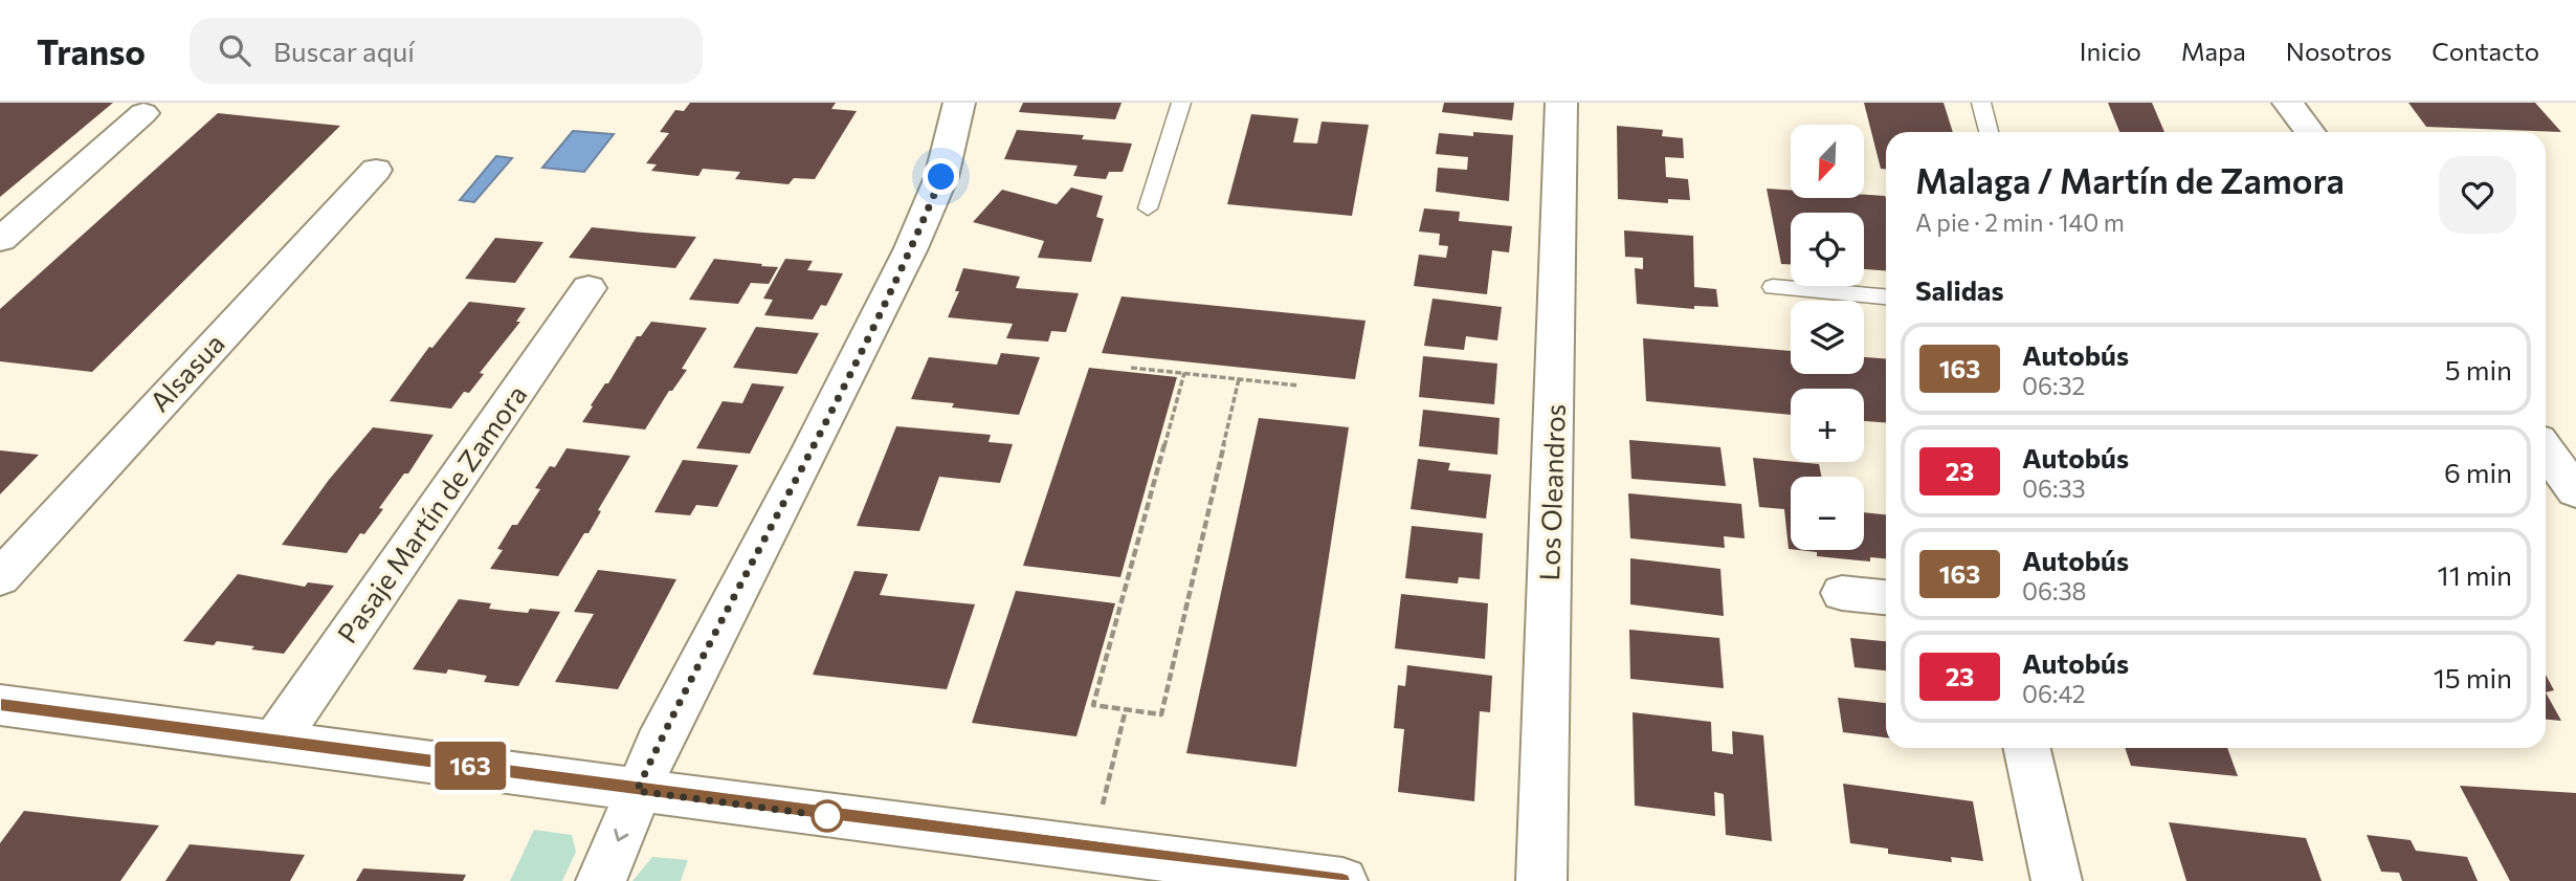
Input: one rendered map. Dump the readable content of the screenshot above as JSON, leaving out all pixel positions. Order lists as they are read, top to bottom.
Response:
{
  "streets": {
    "street": ["Alsasua", "Los Oleandros", "Pasaje Martín de Zamora"]
  },
  "lines": ["bus line 163"],
  "north": "bottom left",
  "page": {
    "header": "Transo",
    "search": "Buscar aquí",
    "nav": [
      "Inicio",
      "Mapa",
      "Nosotros",
      "Contacto"
    ],
    "on_map": "163",
    "map_buttons": ["+", "−"],
    "heading": [
      ["Malaga / Martín de Zamora", "A pie · 2 min · 140 m"],
      "Salidas"
    ],
    "list": [
      {
        "mark": "163",
        "name": "Autobús",
        "note": "06:32",
        "value": "5 min"
      },
      {
        "mark": "23",
        "name": "Autobús",
        "note": "06:33",
        "value": "6 min"
      },
      {
        "mark": "163",
        "name": "Autobús",
        "note": "06:38",
        "value": "11 min"
      },
      {
        "mark": "23",
        "name": "Autobús",
        "note": "06:42",
        "value": "15 min"
      }
    ]
  }
}
